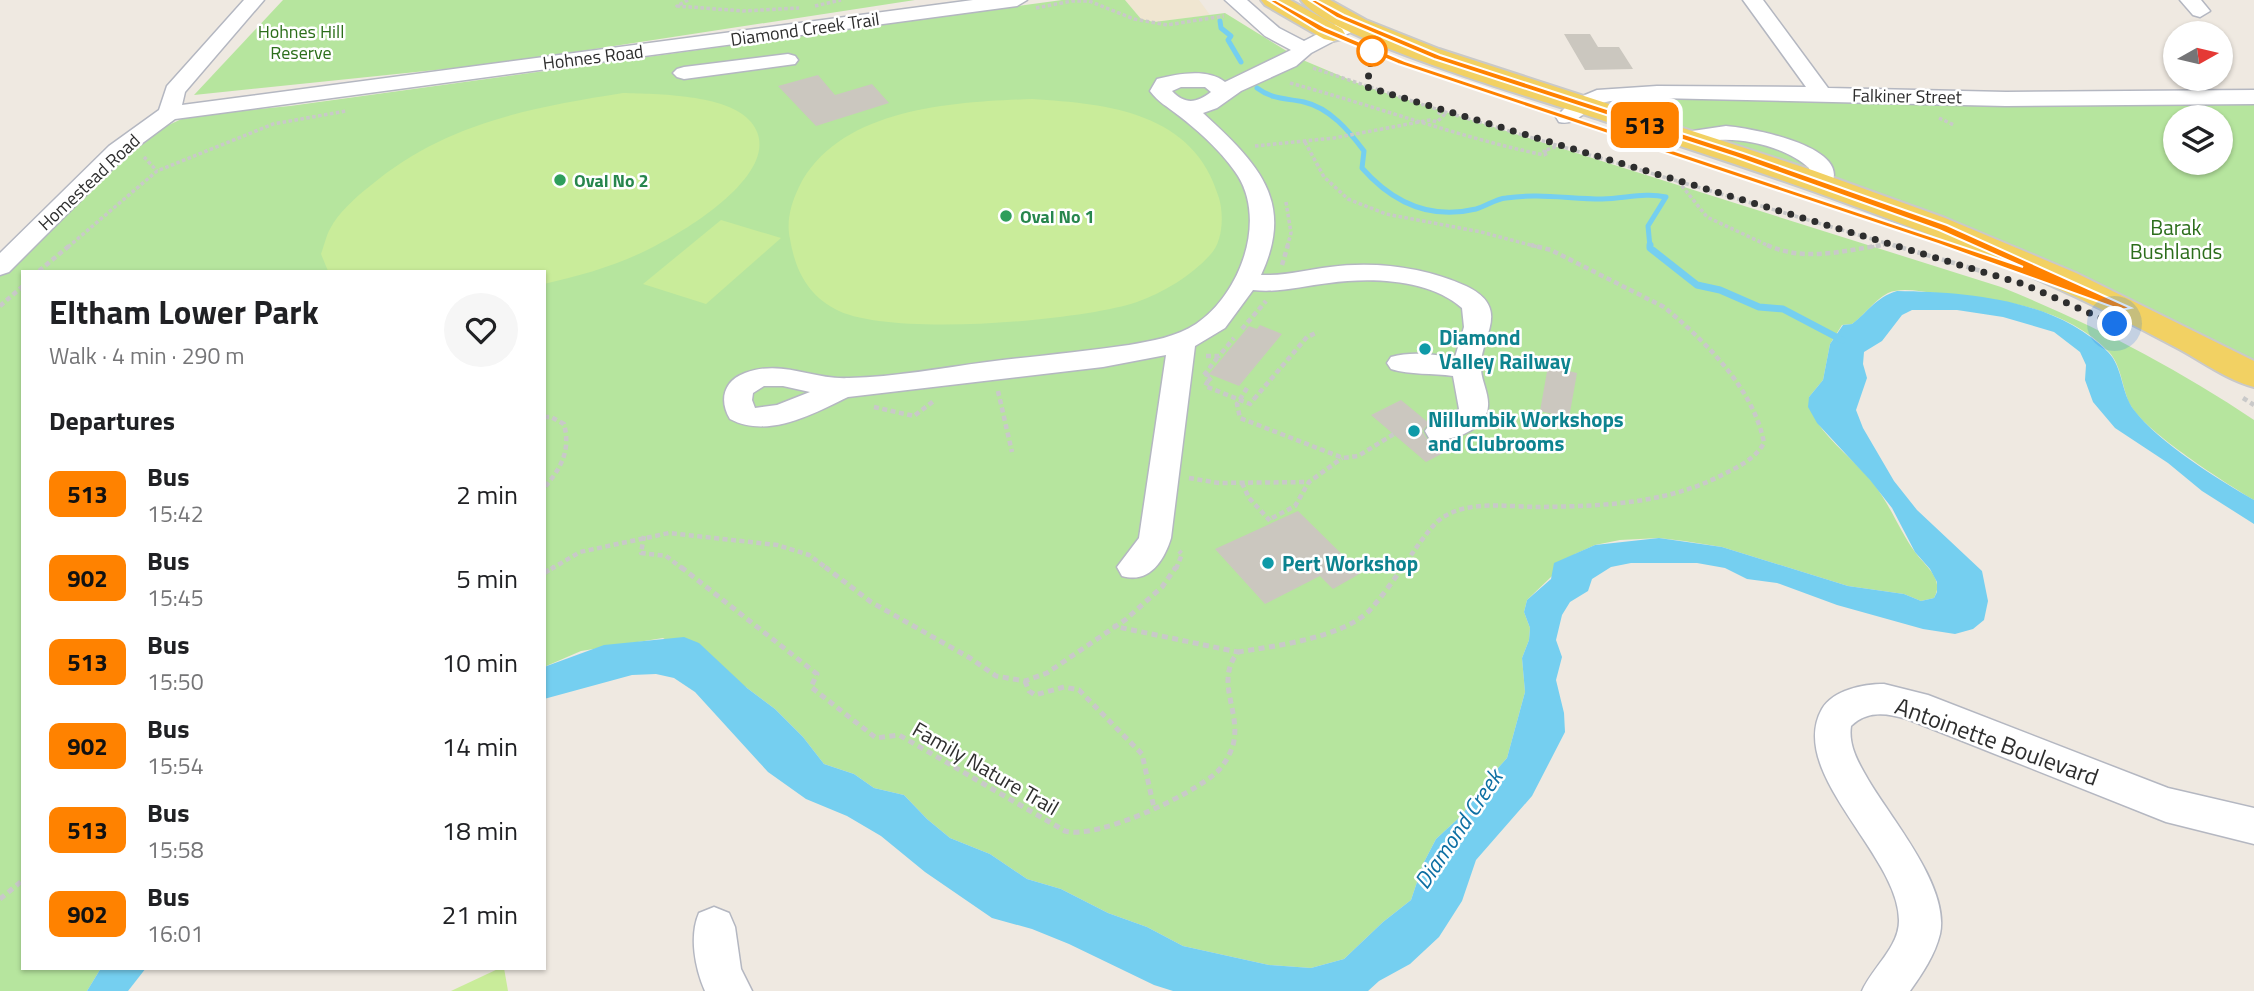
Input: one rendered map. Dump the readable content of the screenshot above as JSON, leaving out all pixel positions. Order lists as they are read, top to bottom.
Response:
{
  "streets": {
    "street": [
      "Hohnes Road",
      "Falkiner Street",
      "Homestead Road",
      "Antoinette Boulevard"
    ],
    "path": ["Family Nature Trail"]
  },
  "crossings": [
    ["Hohnes Road", "Homestead Road"]
  ],
  "water": ["Diamond Creek"],
  "parks": ["Hohnes Hill Reserve", "Barak Bushlands"],
  "places": [
    "Oval No 2",
    "Oval No 1",
    "Diamond Valley Railway",
    "Nillumbik Workshops and Clubrooms",
    "Pert Workshop"
  ],
  "lines": ["bus line 513"],
  "north": "right",
  "page": {
    "on_map": "513",
    "heading": [
      ["Eltham Lower Park", "Walk · 4 min · 290 m"],
      "Departures"
    ],
    "list": [
      {
        "mark": "513",
        "name": "Bus",
        "note": "15:42",
        "value": "2 min"
      },
      {
        "mark": "902",
        "name": "Bus",
        "note": "15:45",
        "value": "5 min"
      },
      {
        "mark": "513",
        "name": "Bus",
        "note": "15:50",
        "value": "10 min"
      },
      {
        "mark": "902",
        "name": "Bus",
        "note": "15:54",
        "value": "14 min"
      },
      {
        "mark": "513",
        "name": "Bus",
        "note": "15:58",
        "value": "18 min"
      },
      {
        "mark": "902",
        "name": "Bus",
        "note": "16:01",
        "value": "21 min"
      }
    ]
  }
}
